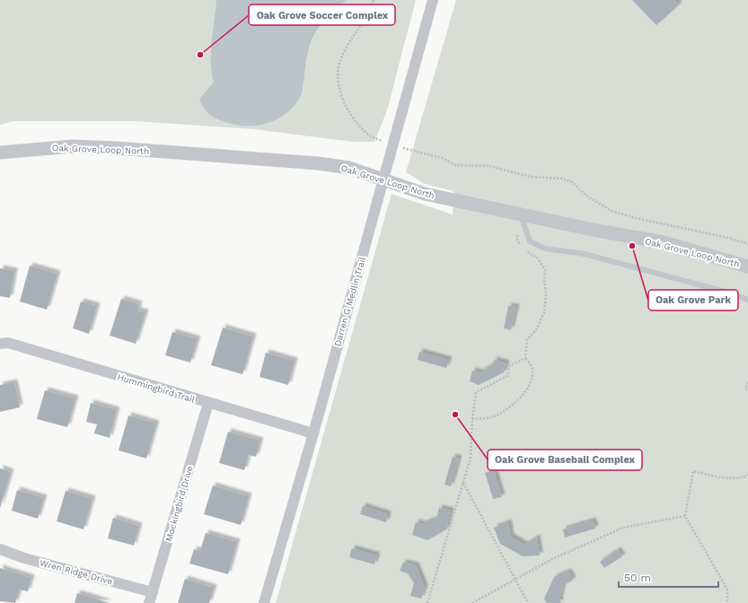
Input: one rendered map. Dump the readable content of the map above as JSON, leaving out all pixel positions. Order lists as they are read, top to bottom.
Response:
{
  "streets": {
    "street": [
      "Oak Grove Loop North",
      "Darren G Medlin Trail",
      "Hummingbird Trail",
      "Mockingbird Drive",
      "Wren Ridge Drive"
    ]
  },
  "crossings": [
    ["Oak Grove Loop North", "Darren G Medlin Trail"],
    ["Darren G Medlin Trail", "Hummingbird Trail"],
    ["Hummingbird Trail", "Mockingbird Drive"],
    ["Mockingbird Drive", "Wren Ridge Drive"]
  ],
  "places": ["Oak Grove Soccer Complex", "Oak Grove Park", "Oak Grove Baseball Complex"],
  "scale_bar": "50 m"
}
